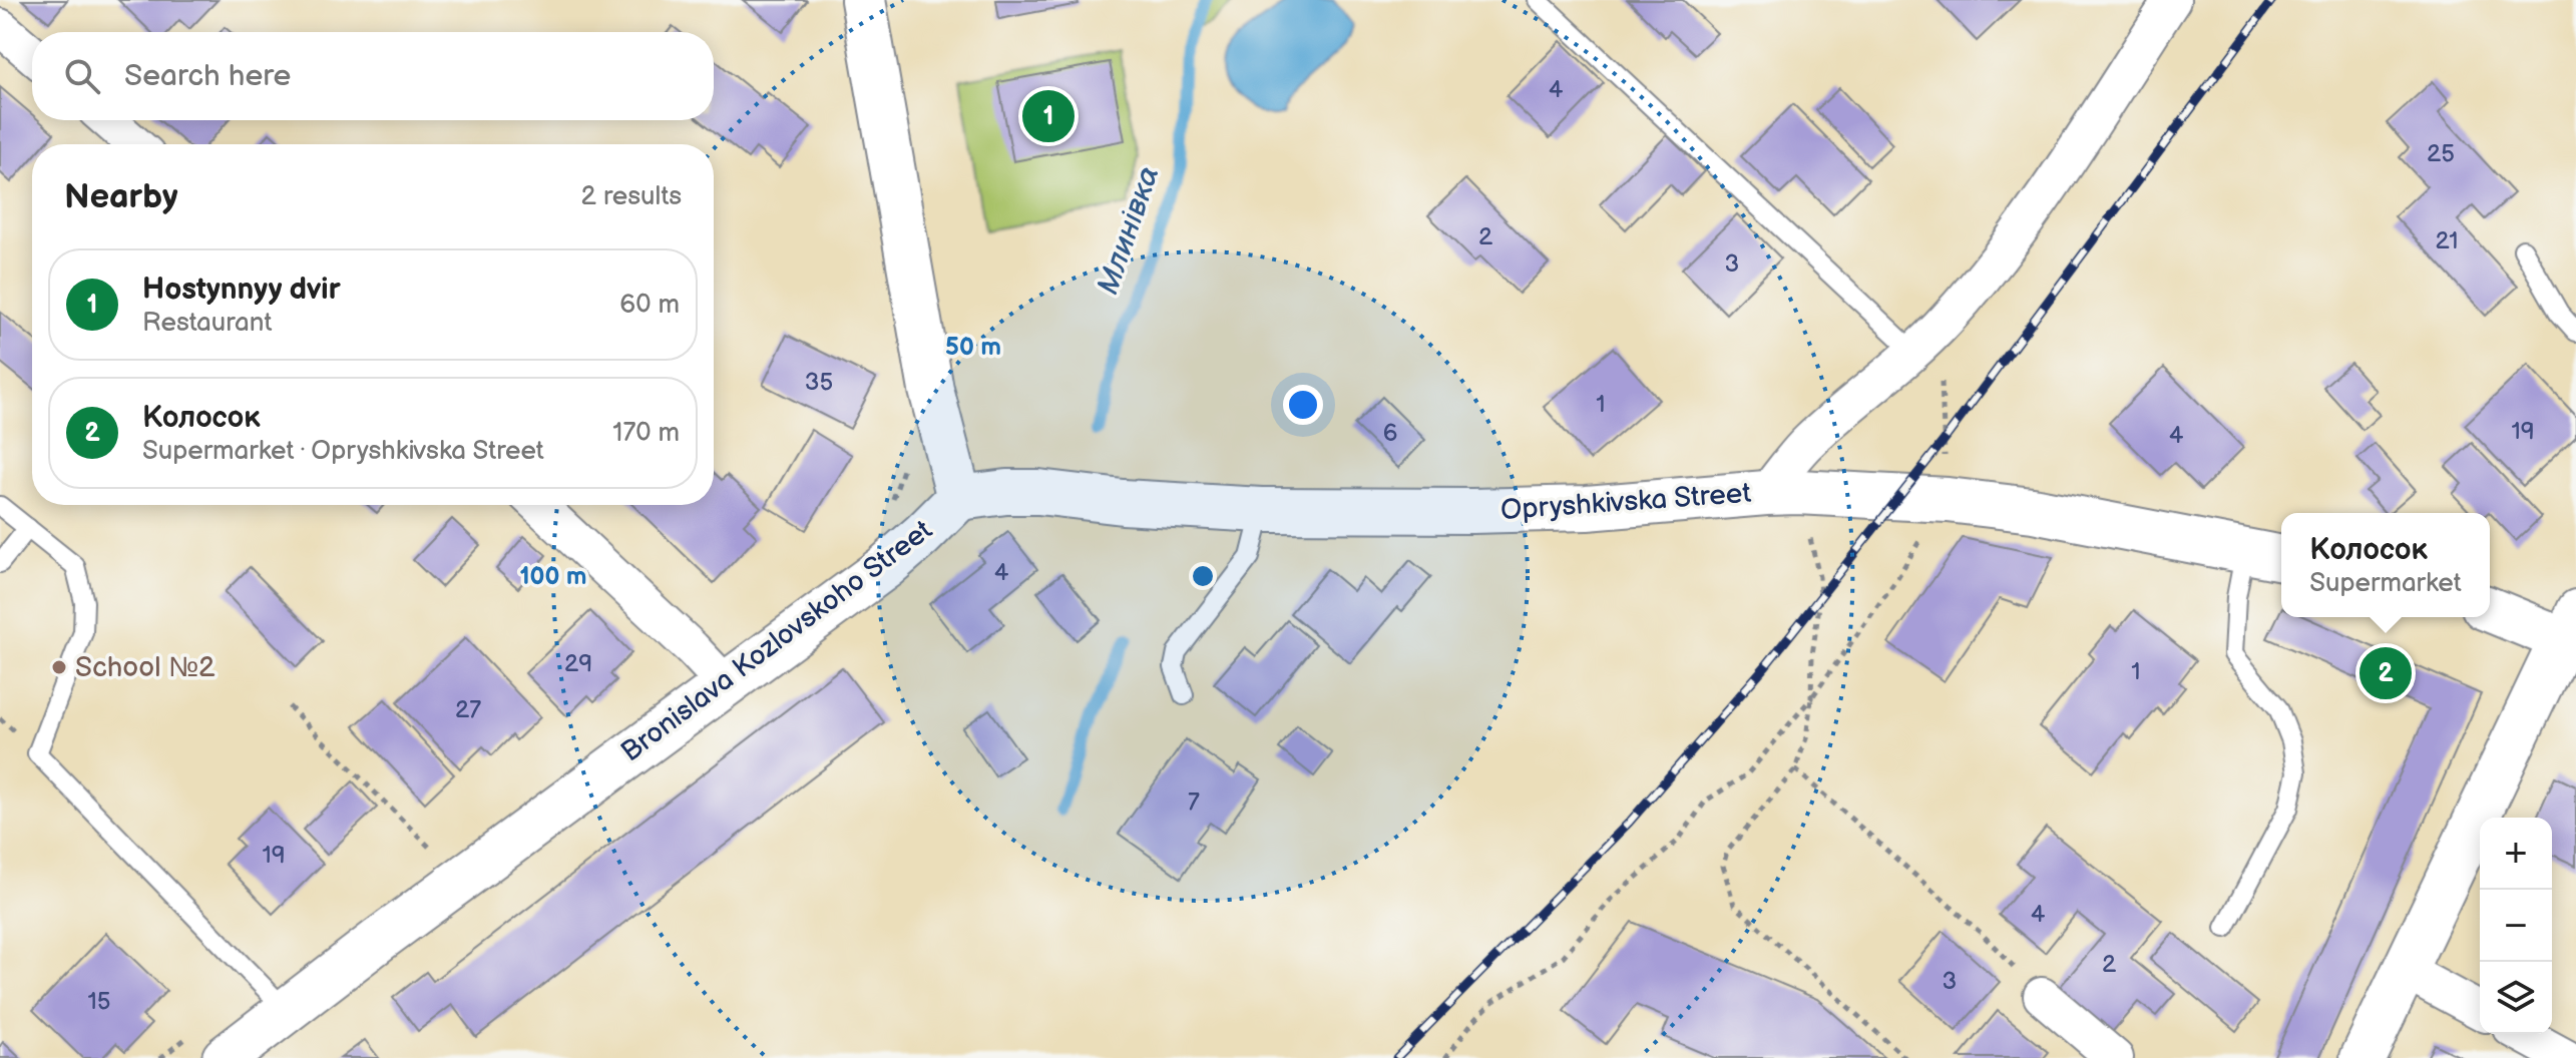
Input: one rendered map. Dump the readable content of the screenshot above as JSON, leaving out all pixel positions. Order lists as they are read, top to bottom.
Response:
{
  "streets": {
    "street": ["Opryshkivska Street", "Bronislava Kozlovskoho Street"]
  },
  "crossings": [
    ["Opryshkivska Street", "Bronislava Kozlovskoho Street"]
  ],
  "water": ["Млинівка"],
  "places": ["School №2"],
  "house_numbers": [
    "4",
    "25",
    "2",
    "21",
    "3",
    "35",
    "1",
    "19",
    "6",
    "4",
    "4",
    "29",
    "1",
    "27",
    "7",
    "19",
    "4",
    "2",
    "3",
    "15"
  ],
  "page": {
    "search": "Search here",
    "pins": ["1", "2"],
    "heading": ["Nearby", "2 results"],
    "list": [
      {
        "mark": "1",
        "name": "Hostynnyy dvir",
        "note": "Restaurant",
        "value": "60 m"
      },
      {
        "mark": "2",
        "name": "Колосок",
        "note": "Supermarket · Opryshkivska Street",
        "value": "170 m"
      }
    ],
    "popup": ["Колосок", "Supermarket"],
    "map_buttons": ["+", "−"]
  },
  "rings": ["50 m", "100 m"]
}
